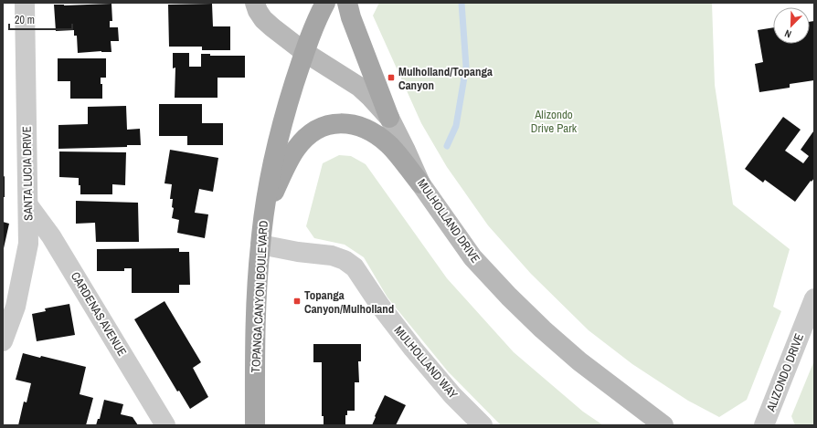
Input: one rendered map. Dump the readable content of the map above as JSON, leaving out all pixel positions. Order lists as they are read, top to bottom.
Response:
{
  "streets": {
    "main road": ["MULHOLLAND DRIVE", "TOPANGA CANYON BOULEVARD"],
    "street": [
      "SANTA LUCIA DRIVE",
      "CARDENAS AVENUE",
      "MULHOLLAND WAY",
      "ALIZONDO DRIVE"
    ]
  },
  "crossings": [
    ["SANTA LUCIA DRIVE", "CARDENAS AVENUE"],
    ["MULHOLLAND DRIVE", "TOPANGA CANYON BOULEVARD"],
    ["TOPANGA CANYON BOULEVARD", "MULHOLLAND WAY"]
  ],
  "parks": ["Alizondo Drive Park"],
  "places": {
    "transit": ["Mulholland/Topanga Canyon", "Topanga Canyon/Mulholland"]
  },
  "scale_bar": "20 m",
  "north": "bottom left"
}
